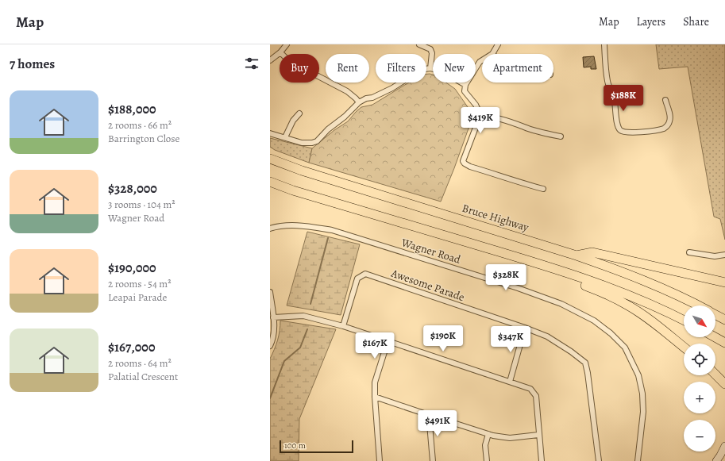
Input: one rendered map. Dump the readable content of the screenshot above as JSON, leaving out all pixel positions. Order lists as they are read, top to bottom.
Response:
{
  "streets": {
    "highway": ["Bruce Highway"],
    "street": ["Wagner Road", "Awesome Parade"]
  },
  "scale_bar": "100 m",
  "north": "bottom right",
  "page": {
    "header": "Map",
    "nav": ["Map", "Layers", "Share"],
    "heading": "7 homes",
    "chip": [
      "Buy",
      "Rent",
      "Filters",
      "New",
      "Apartment"
    ],
    "list": [
      {
        "name": "$188,000",
        "note": "2 rooms · 66 m² · Barrington Close"
      },
      {
        "name": "$328,000",
        "note": "3 rooms · 104 m² · Wagner Road"
      },
      {
        "name": "$190,000",
        "note": "2 rooms · 54 m² · Leapai Parade"
      },
      {
        "name": "$167,000",
        "note": "2 rooms · 64 m² · Palatial Crescent"
      }
    ],
    "price": [
      "$188K",
      "$419K",
      "$328K",
      "$190K",
      "$347K",
      "$167K",
      "$491K"
    ],
    "map_buttons": ["+", "−"],
    "scale": "100 m"
  }
}
